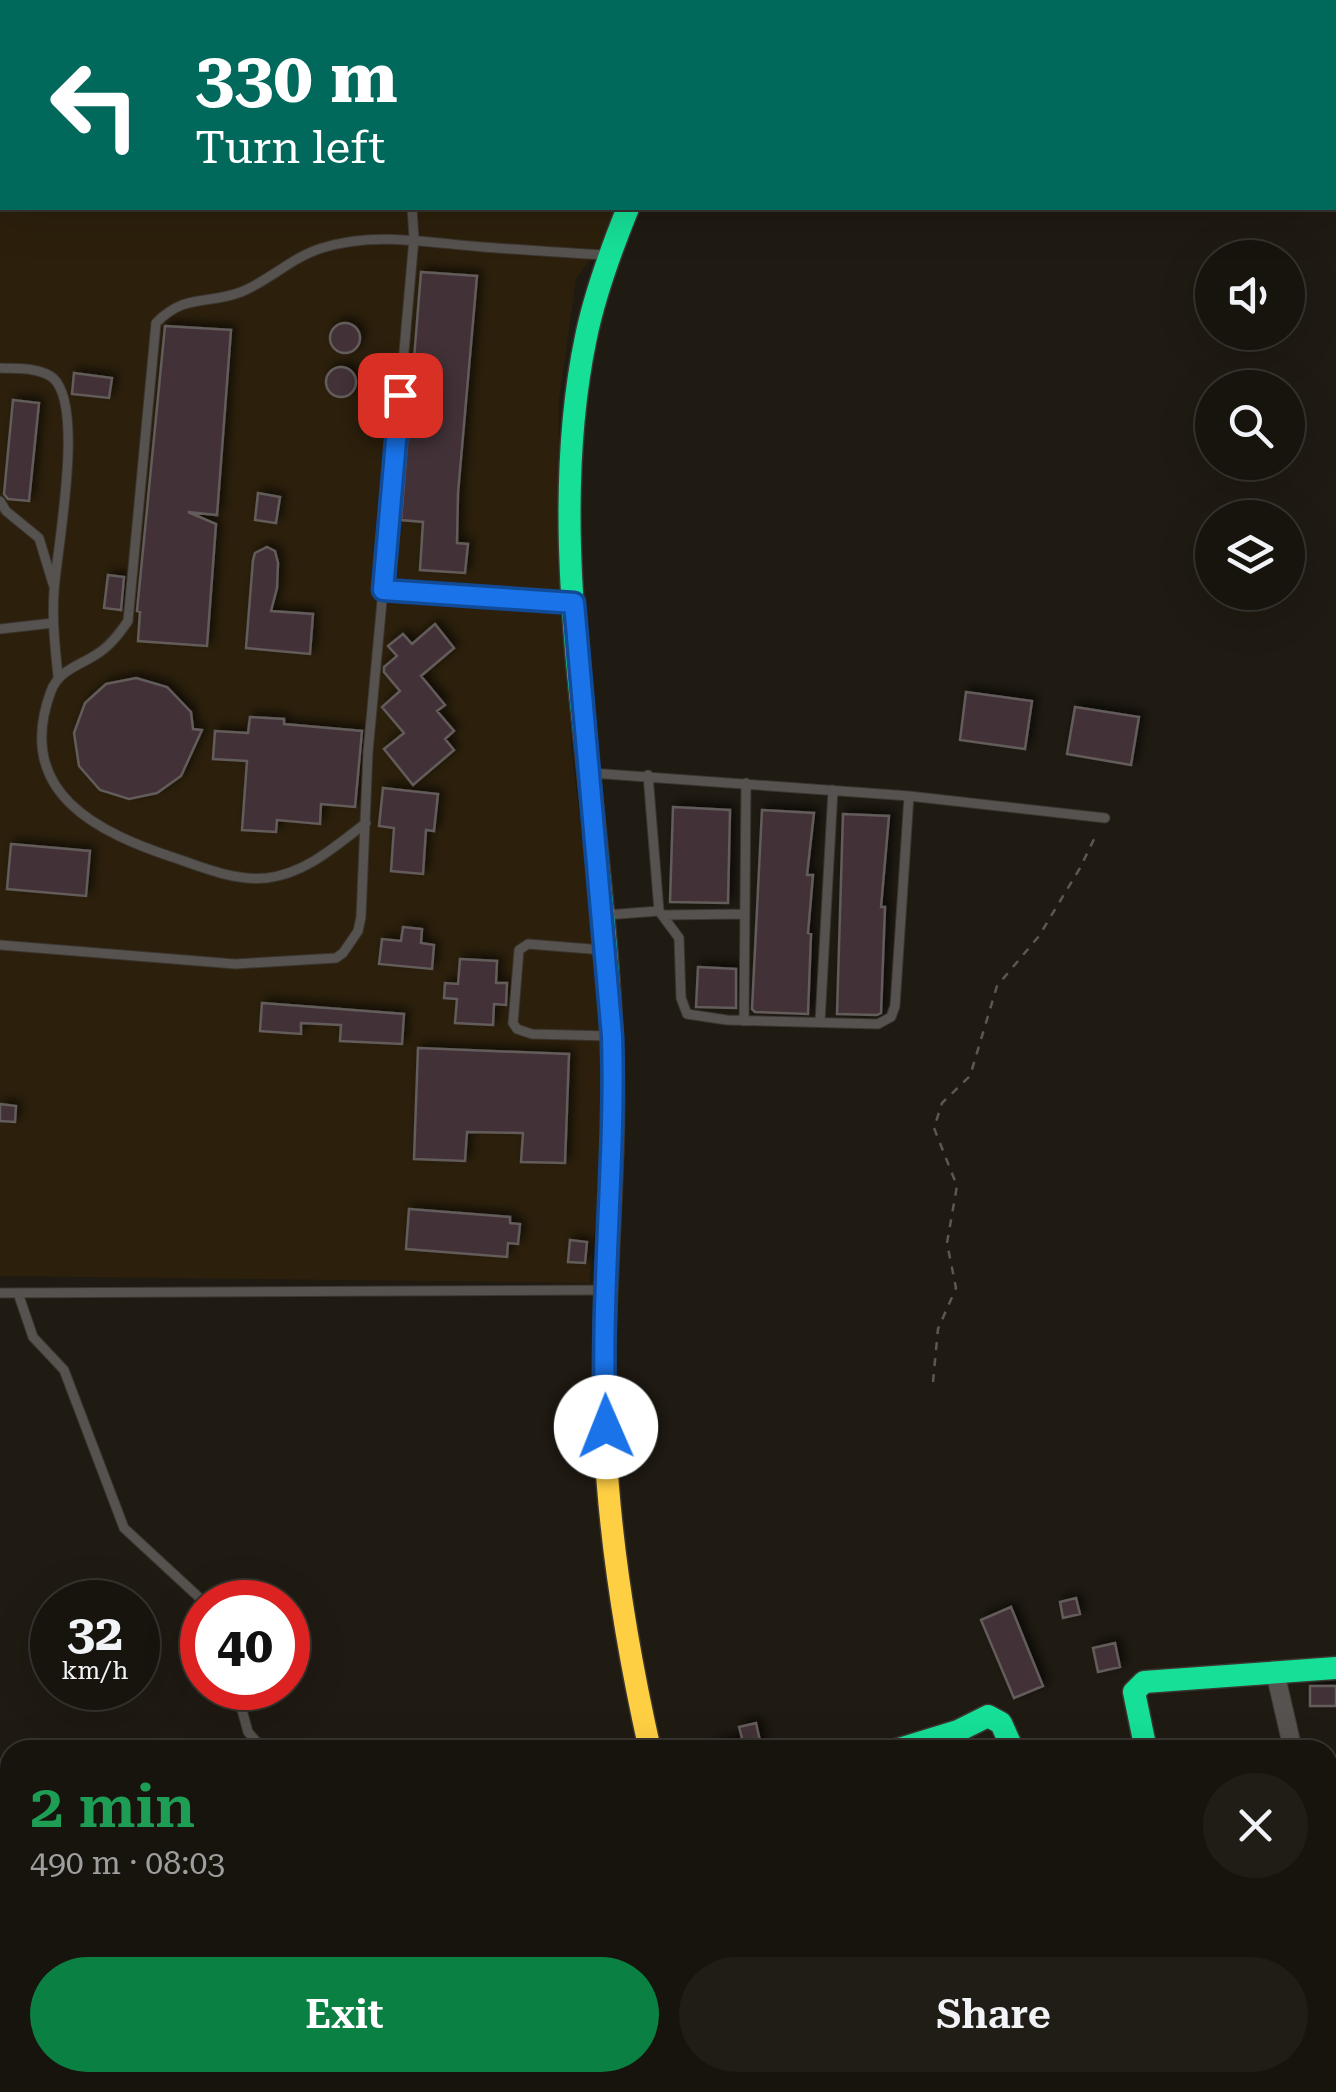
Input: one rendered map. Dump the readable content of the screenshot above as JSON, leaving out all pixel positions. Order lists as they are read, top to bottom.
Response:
{
  "page": {
    "turn": ["330 m", "Turn left"],
    "speed": "32 km/h",
    "limit": "40",
    "heading": ["2 min", "490 m · 08:03"],
    "buttons": ["Exit", "Share"]
  }
}
